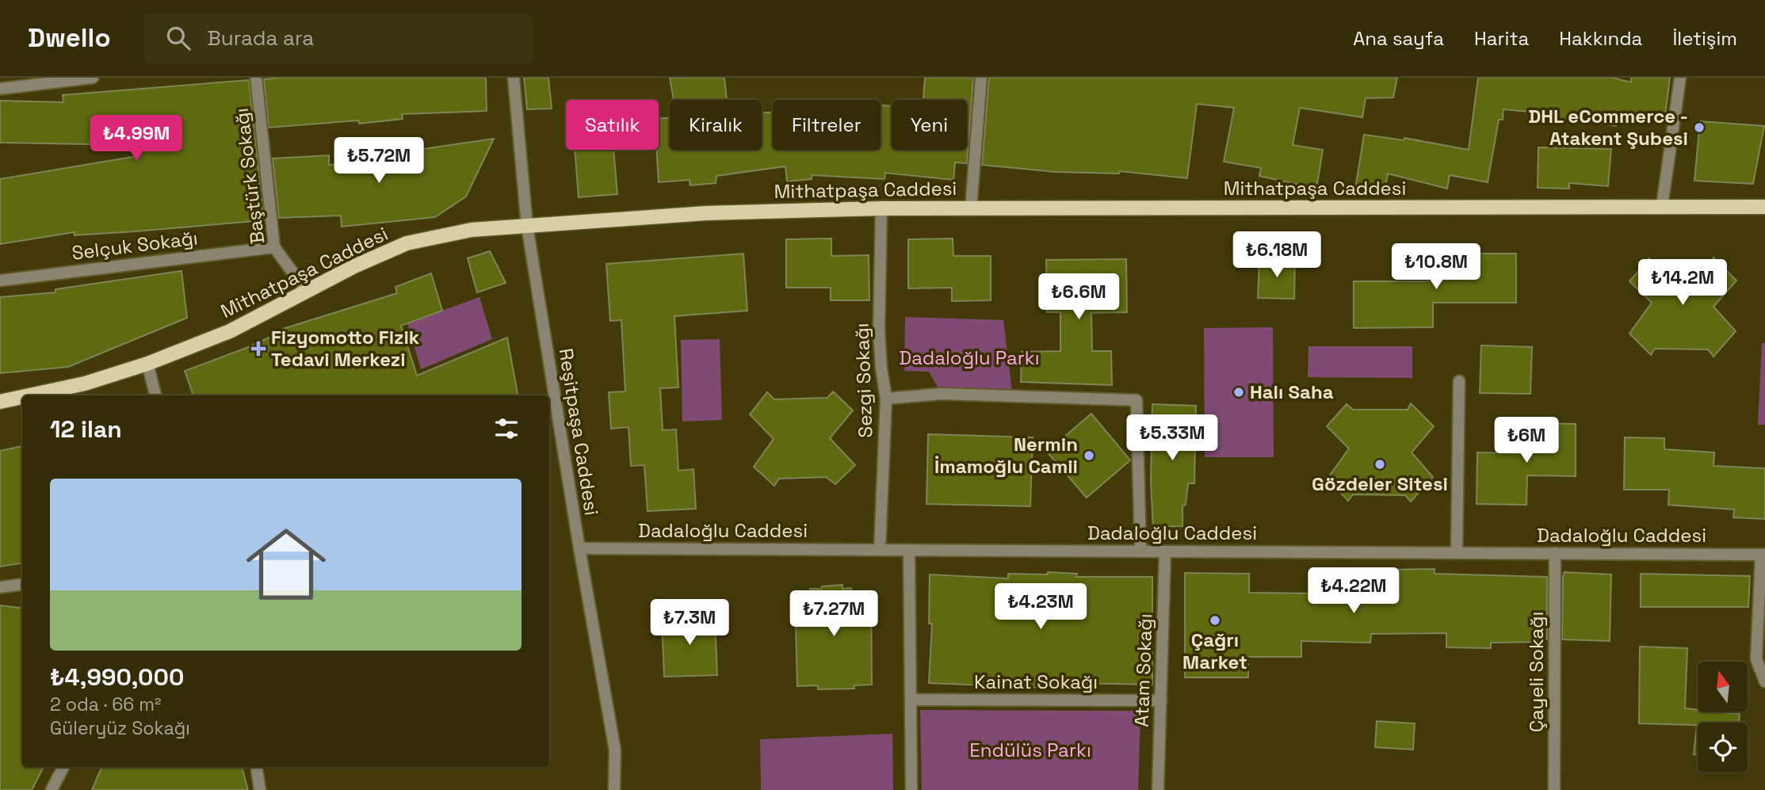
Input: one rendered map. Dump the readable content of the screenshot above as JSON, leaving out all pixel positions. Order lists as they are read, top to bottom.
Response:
{
  "streets": {
    "main road": ["Mithatpaşa Caddesi"],
    "street": [
      "Baştürk Sokağı",
      "Selçuk Sokağı",
      "Sezgi Sokağı",
      "Reşitpaşa Caddesi",
      "Dadaloğlu Caddesi",
      "Atam Sokağı",
      "Çayeli Sokağı",
      "Kainat Sokağı"
    ]
  },
  "crossings": [
    ["Baştürk Sokağı", "Mithatpaşa Caddesi"],
    ["Baştürk Sokağı", "Selçuk Sokağı"],
    ["Mithatpaşa Caddesi", "Sezgi Sokağı"],
    ["Mithatpaşa Caddesi", "Reşitpaşa Caddesi"],
    ["Sezgi Sokağı", "Dadaloğlu Caddesi"],
    ["Reşitpaşa Caddesi", "Dadaloğlu Caddesi"],
    ["Dadaloğlu Caddesi", "Atam Sokağı"],
    ["Dadaloğlu Caddesi", "Çayeli Sokağı"],
    ["Atam Sokağı", "Kainat Sokağı"]
  ],
  "parks": ["Dadaloğlu Parkı", "Endülüs Parkı"],
  "places": {
    "other": [
      "DHL eCommerce - Atakent Şubesi",
      "Halı Saha",
      "Nermin İmamoğlu Camii",
      "Gözdeler Sitesi",
      "Çağrı Market"
    ],
    "health": ["Fizyomotto Fizik Tedavi Merkezi"]
  },
  "north": "top",
  "page": {
    "header": "Dwello",
    "search": "Burada ara",
    "nav": [
      "Ana sayfa",
      "Harita",
      "Hakkında",
      "İletişim"
    ],
    "chip": [
      "Satılık",
      "Kiralık",
      "Filtreler",
      "Yeni"
    ],
    "price": [
      "₺4.99M",
      "₺5.72M",
      "₺6.18M",
      "₺10.8M",
      "₺14.2M",
      "₺6.6M",
      "₺5.33M",
      "₺6M",
      "₺4.22M",
      "₺4.23M",
      "₺7.27M",
      "₺7.3M"
    ],
    "heading": "12 ilan",
    "list": [
      {
        "name": "₺4,990,000",
        "note": "2 oda · 66 m² · Güleryüz Sokağı"
      }
    ]
  }
}
